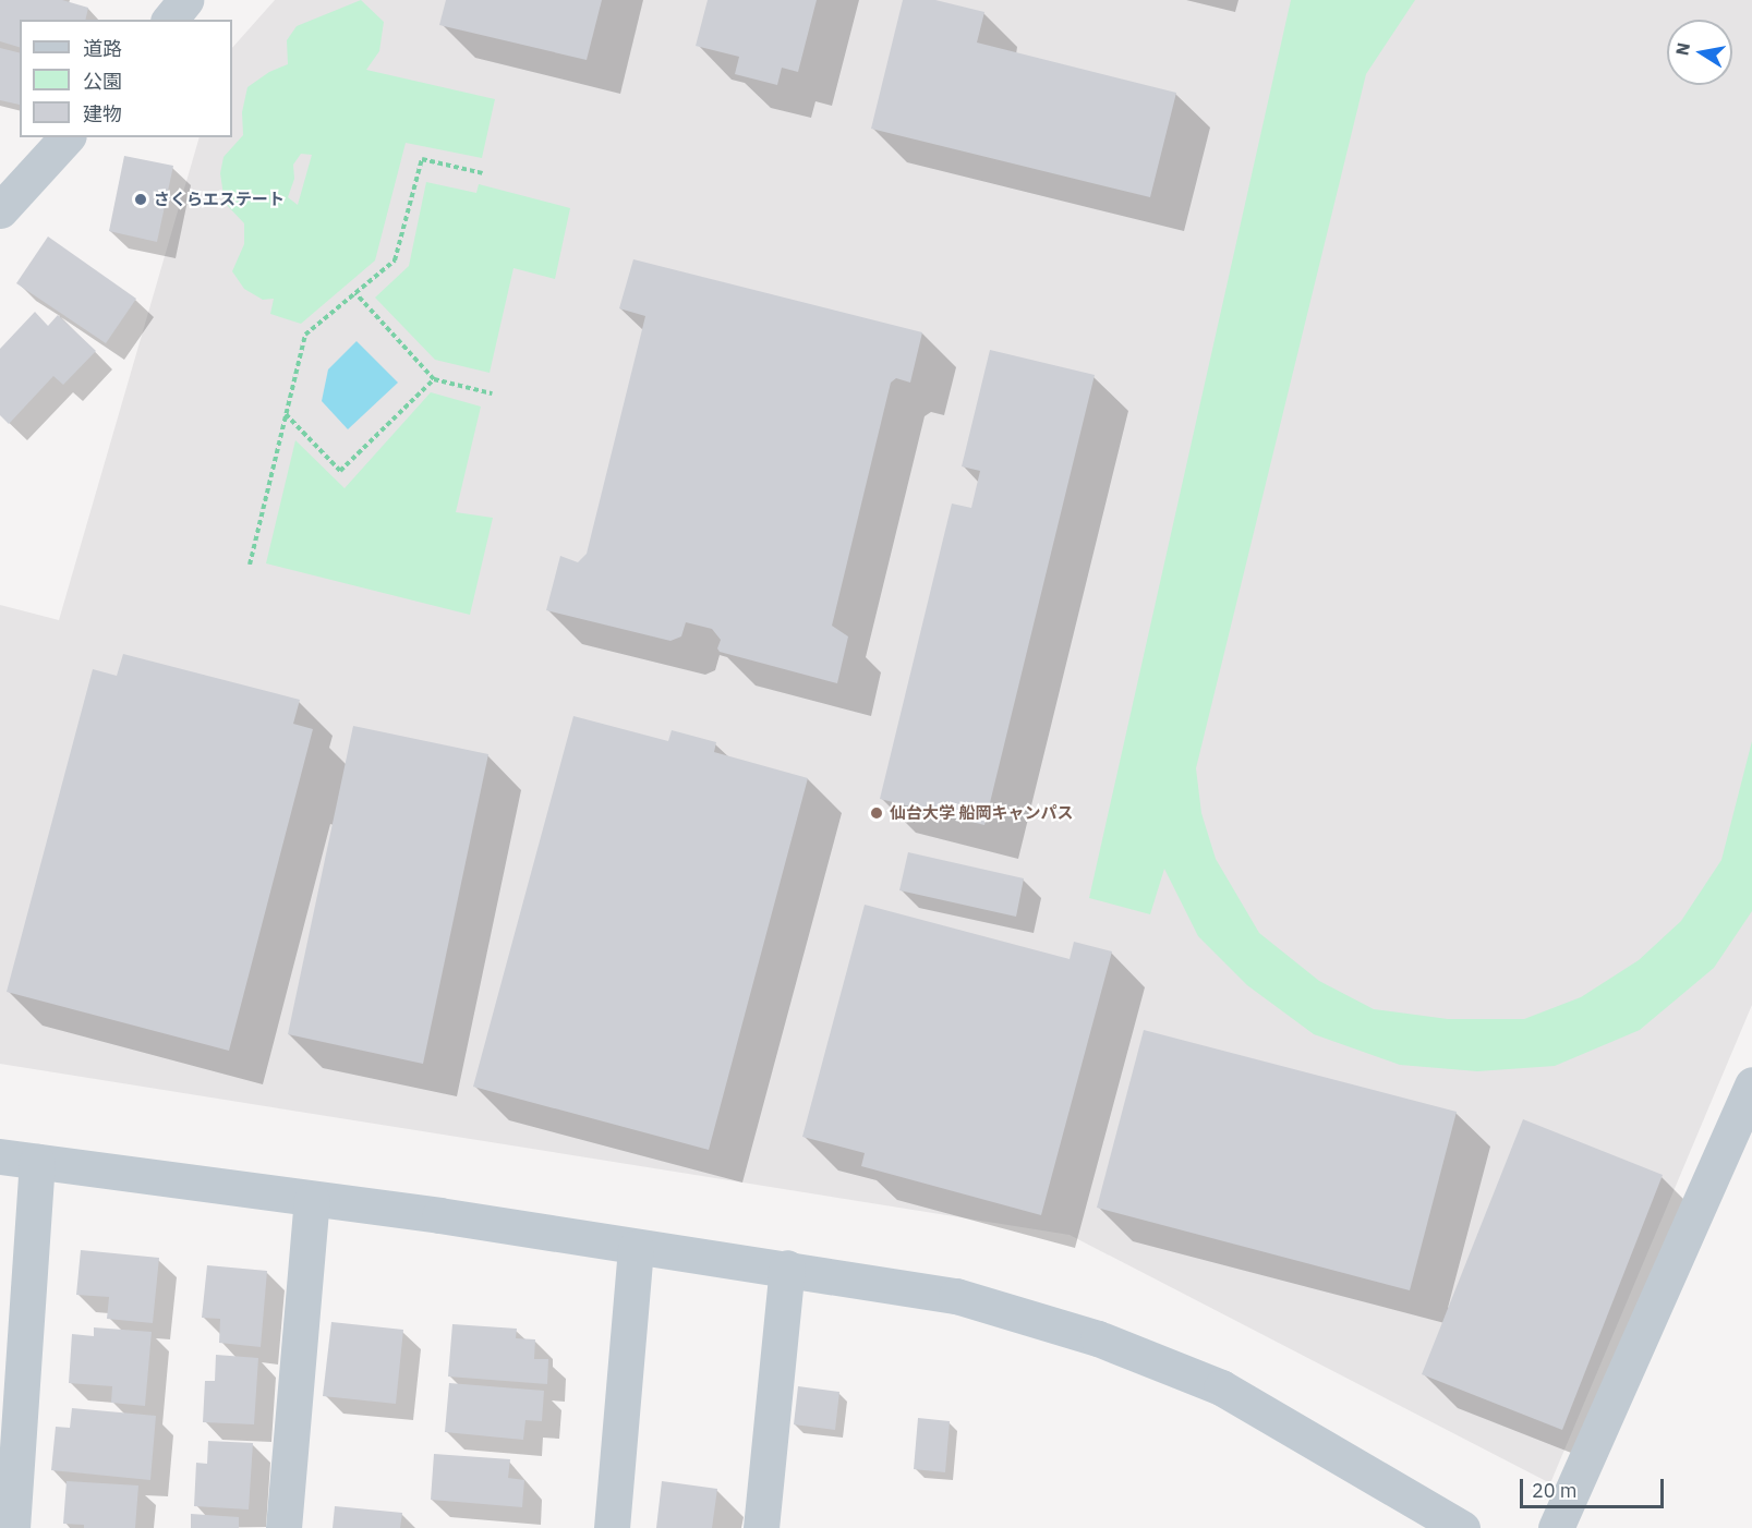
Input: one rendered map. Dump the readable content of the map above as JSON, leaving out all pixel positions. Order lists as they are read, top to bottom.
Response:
{
  "places": ["さくらエステート", "仙台大学 船岡キャンパス"],
  "legend": ["道路", "公園", "建物"],
  "scale_bar": "20 m",
  "north": "left"
}
